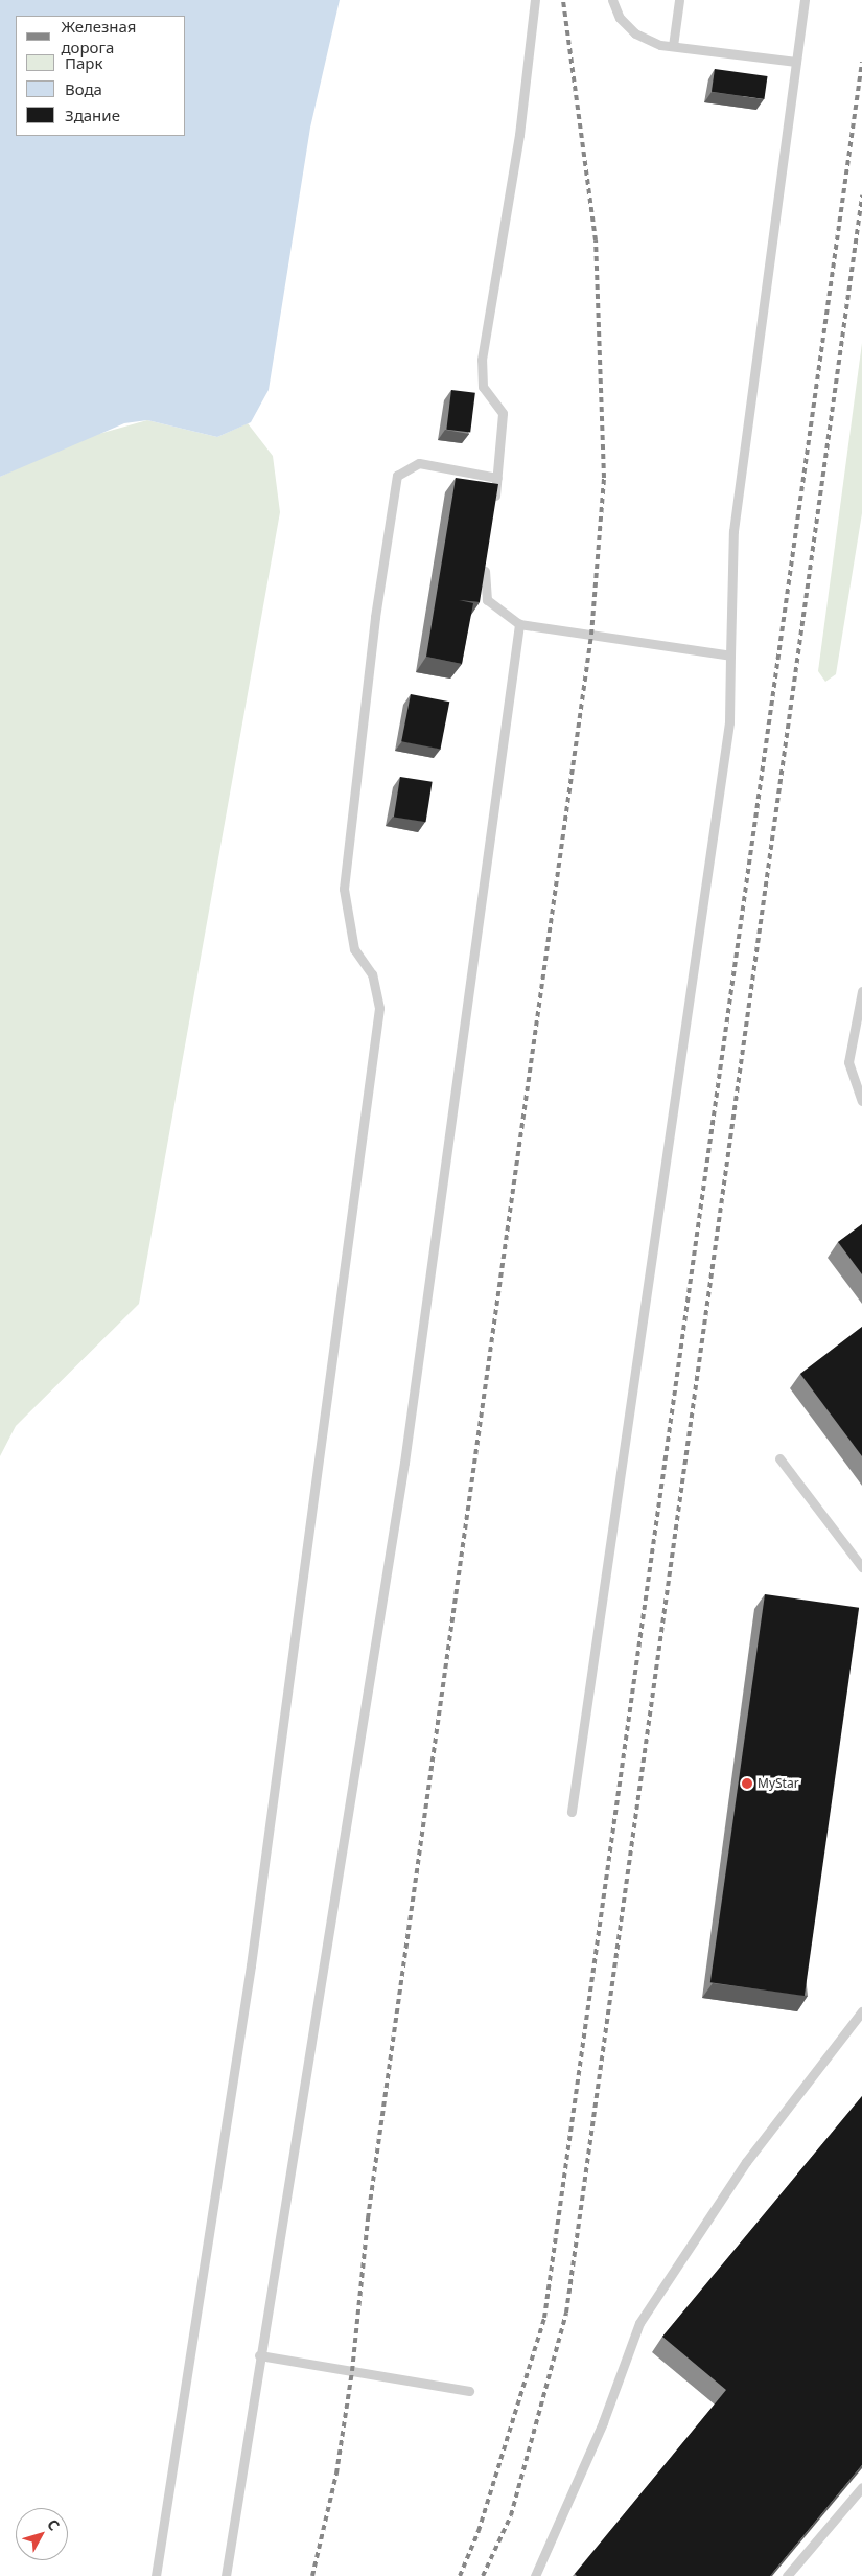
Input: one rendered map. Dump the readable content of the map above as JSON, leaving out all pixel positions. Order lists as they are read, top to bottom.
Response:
{
  "places": ["MyStar"],
  "legend": [
    "Железная дорога",
    "Парк",
    "Вода",
    "Здание"
  ],
  "north": "top right"
}
